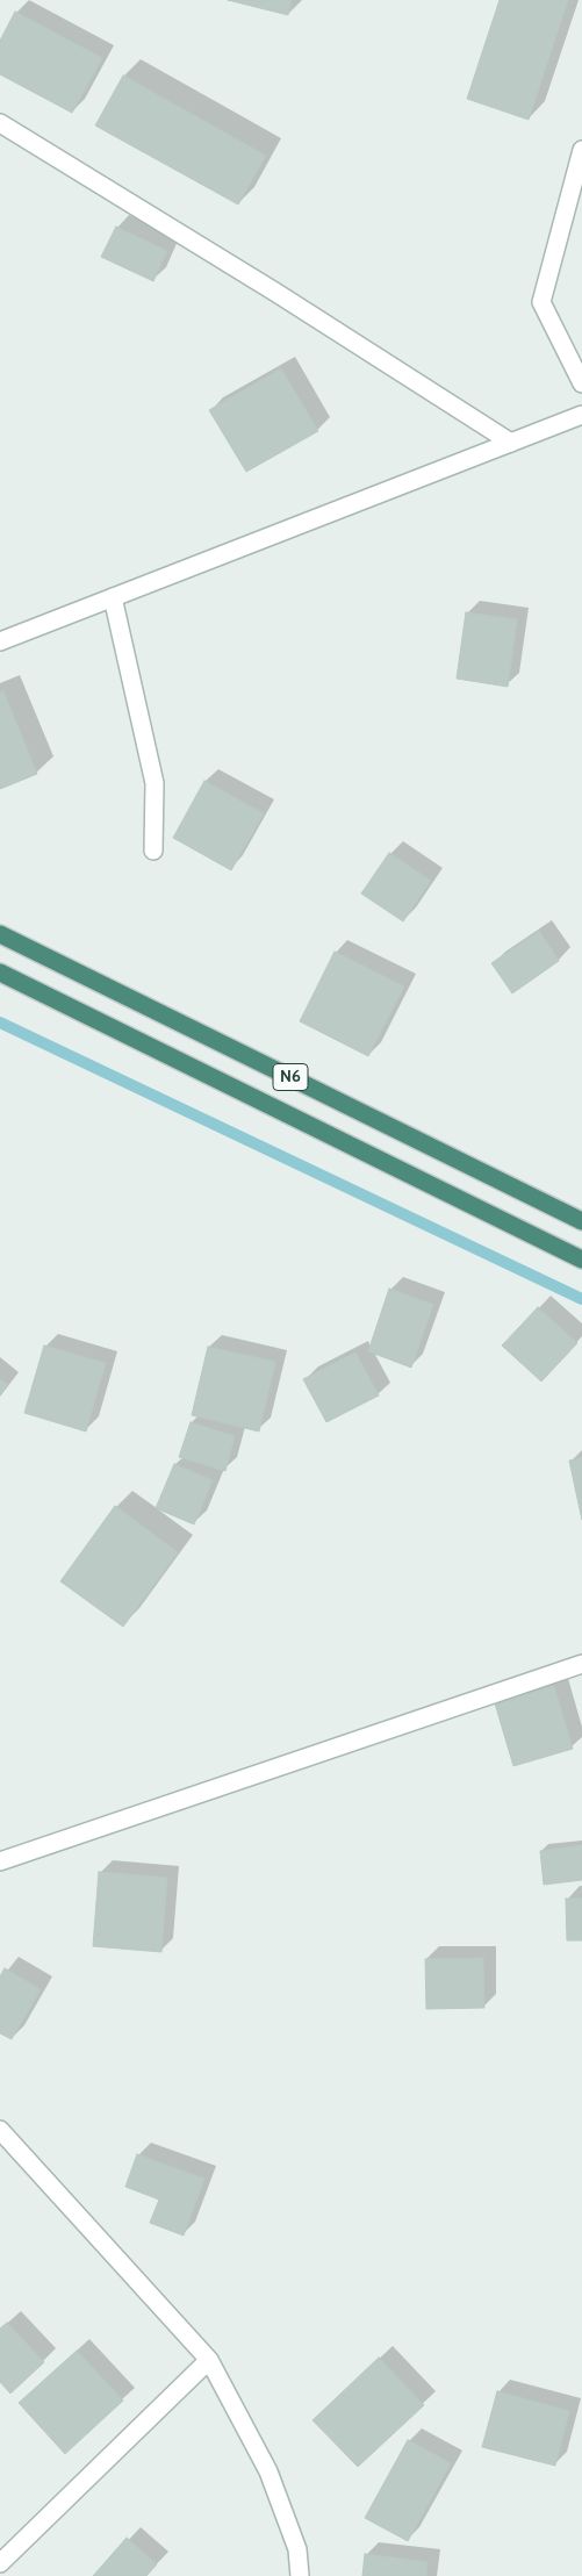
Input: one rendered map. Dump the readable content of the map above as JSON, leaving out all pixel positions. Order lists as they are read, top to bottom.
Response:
{
  "streets": {
    "highway": ["N6"]
  }
}
